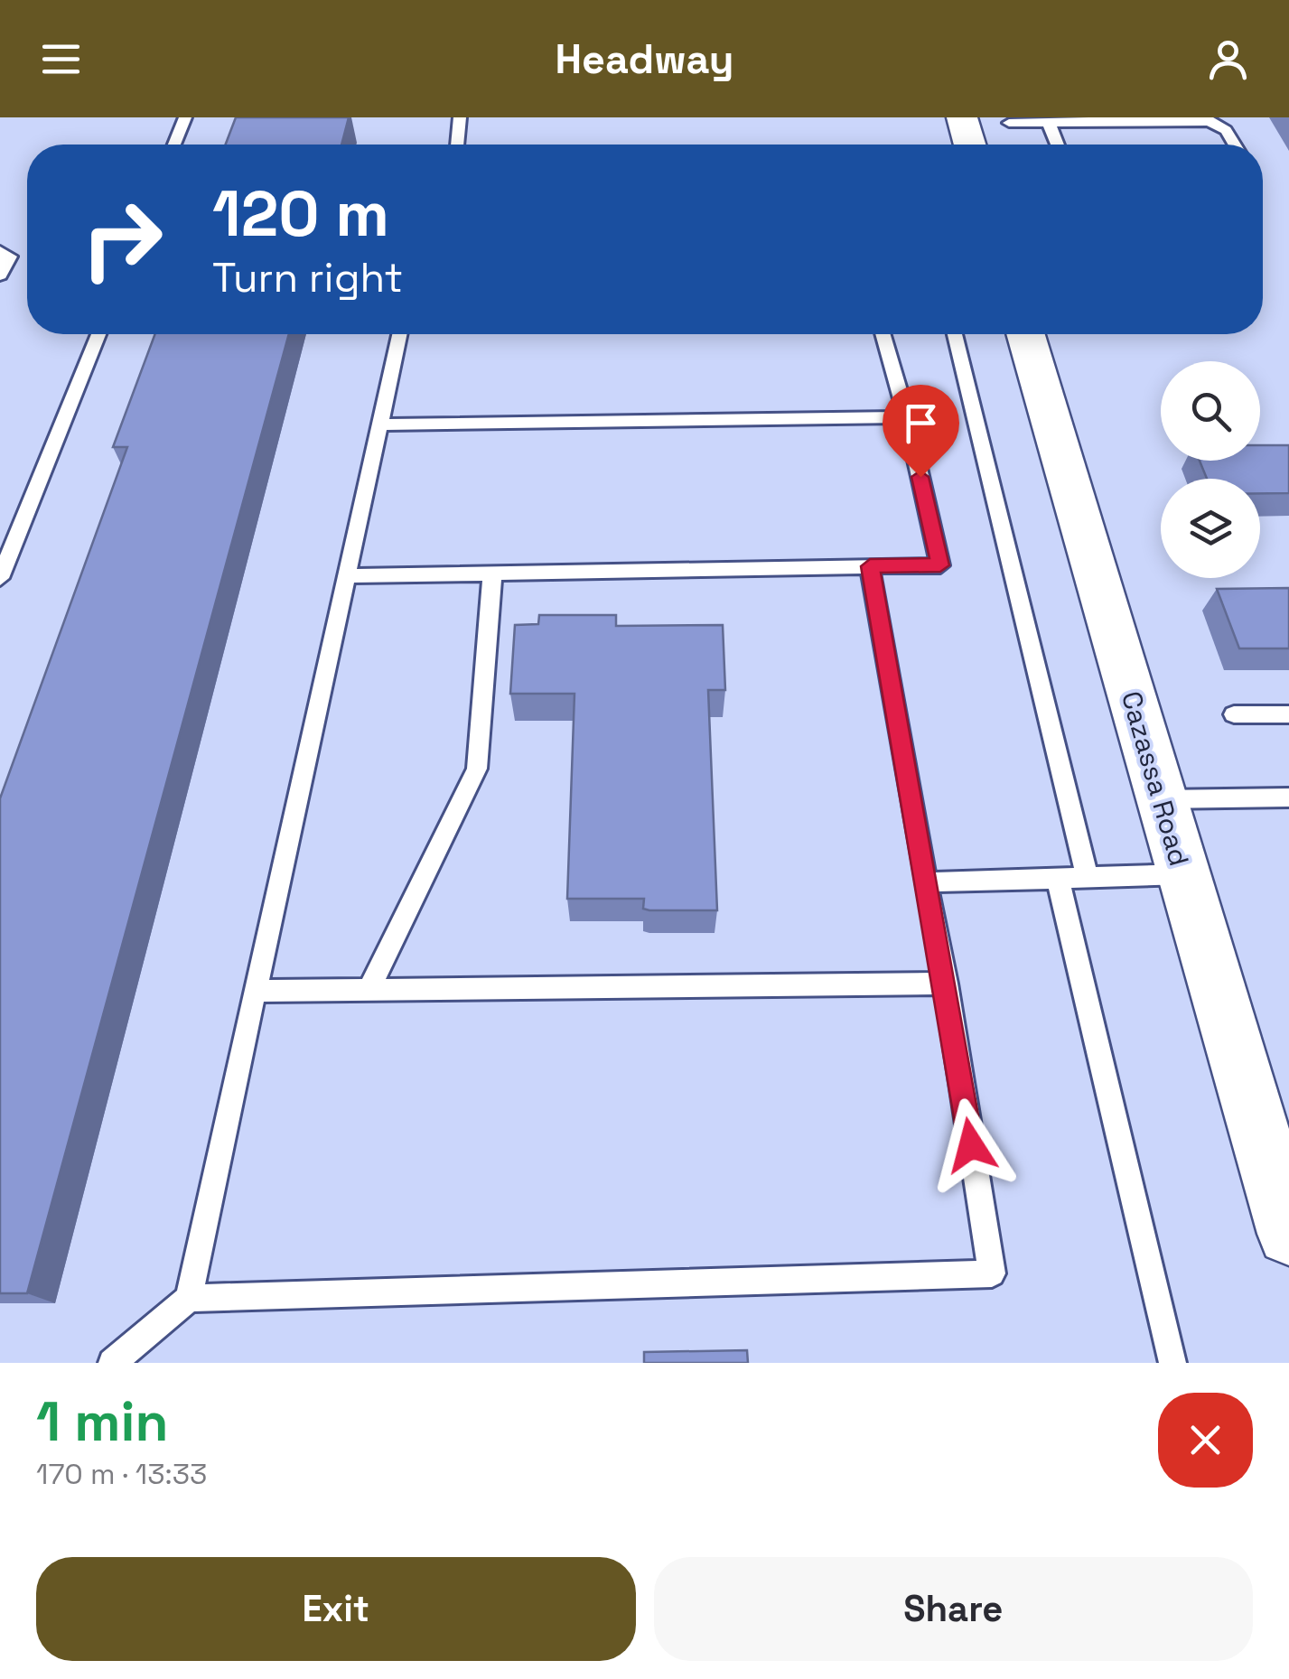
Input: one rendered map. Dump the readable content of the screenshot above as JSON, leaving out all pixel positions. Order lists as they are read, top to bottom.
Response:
{
  "streets": {
    "street": ["Cazassa Road"]
  },
  "page": {
    "header": "Headway",
    "turn": ["120 m", "Turn right"],
    "heading": ["1 min", "170 m · 13:33"],
    "buttons": ["Exit", "Share"]
  }
}
